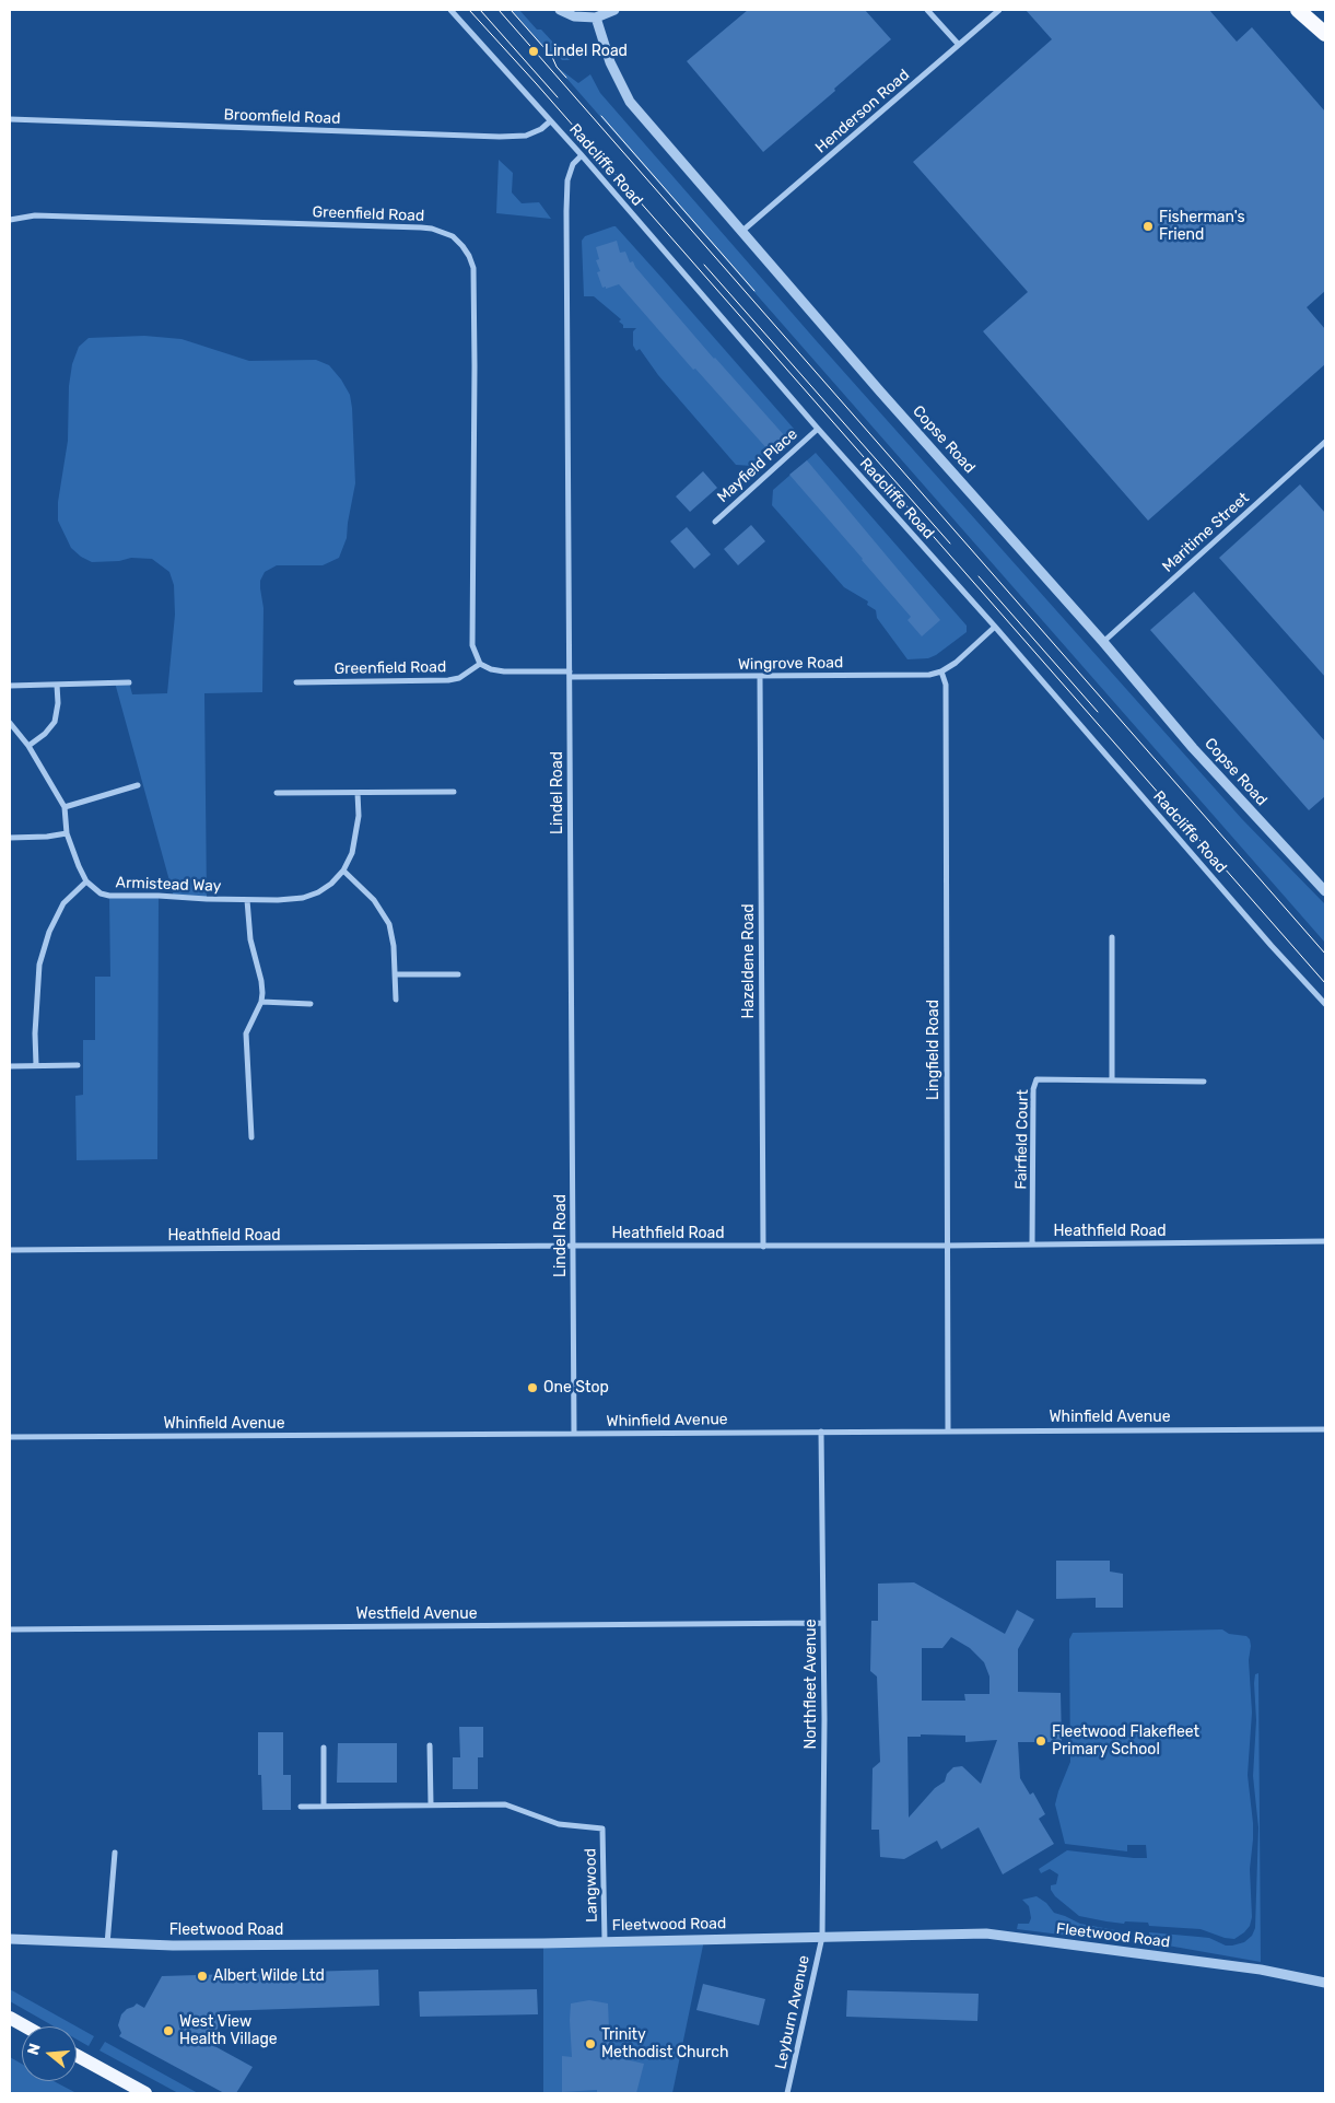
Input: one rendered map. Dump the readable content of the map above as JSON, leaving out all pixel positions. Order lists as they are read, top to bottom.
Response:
{
  "streets": {
    "street": [
      "Henderson Road",
      "Broomfield Road",
      "Radcliffe Road",
      "Greenfield Road",
      "Copse Road",
      "Mayfield Place",
      "Maritime Street",
      "Wingrove Road",
      "Lindel Road",
      "Armistead Way",
      "Hazeldene Road",
      "Lingfield Road",
      "Fairfield Court",
      "Heathfield Road",
      "Whinfield Avenue",
      "Westfield Avenue",
      "Northfleet Avenue",
      "Langwood",
      "Fleetwood Road",
      "Leyburn Avenue"
    ]
  },
  "crossings": [
    ["Henderson Road", "Copse Road"],
    ["Broomfield Road", "Radcliffe Road"],
    ["Radcliffe Road", "Mayfield Place"],
    ["Radcliffe Road", "Wingrove Road"],
    ["Radcliffe Road", "Lindel Road"],
    ["Copse Road", "Maritime Street"],
    ["Wingrove Road", "Lindel Road"],
    ["Wingrove Road", "Hazeldene Road"],
    ["Wingrove Road", "Lingfield Road"],
    ["Lindel Road", "Heathfield Road"],
    ["Lindel Road", "Whinfield Avenue"],
    ["Hazeldene Road", "Heathfield Road"],
    ["Lingfield Road", "Heathfield Road"],
    ["Lingfield Road", "Whinfield Avenue"],
    ["Fairfield Court", "Heathfield Road"],
    ["Whinfield Avenue", "Northfleet Avenue"],
    ["Westfield Avenue", "Northfleet Avenue"],
    ["Northfleet Avenue", "Fleetwood Road"],
    ["Northfleet Avenue", "Leyburn Avenue"],
    ["Langwood", "Fleetwood Road"],
    ["Fleetwood Road", "Leyburn Avenue"]
  ],
  "places": [
    "Lindel Road",
    "Fisherman's Friend",
    "One Stop",
    "Fleetwood Flakefleet Primary School",
    "Albert Wilde Ltd",
    "West View Health Village",
    "Trinity Methodist Church"
  ],
  "north": "left"
}
